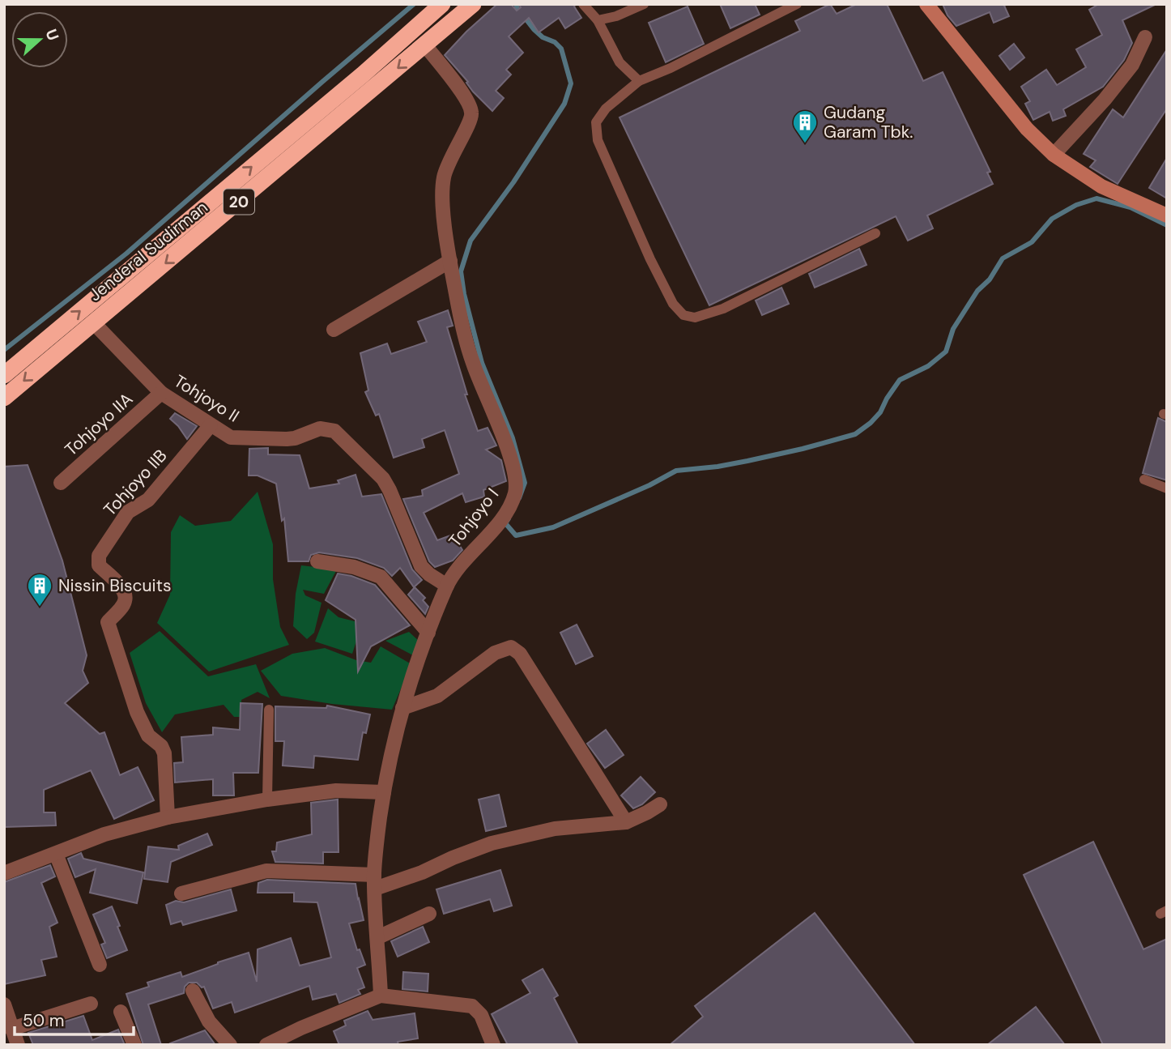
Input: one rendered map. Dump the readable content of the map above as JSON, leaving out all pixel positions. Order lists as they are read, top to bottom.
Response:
{
  "streets": {
    "highway": ["20", "Jenderal Sudirman"],
    "street": [
      "Tohjoyo II",
      "Tohjoyo IIA",
      "Tohjoyo IIB",
      "Tohjoyo I"
    ]
  },
  "crossings": [
    ["Jenderal Sudirman", "Tohjoyo II"],
    ["Jenderal Sudirman", "Tohjoyo I"],
    ["Tohjoyo II", "Tohjoyo IIA"],
    ["Tohjoyo II", "Tohjoyo IIB"],
    ["Tohjoyo II", "Tohjoyo I"]
  ],
  "places": {
    "building": ["Gudang Garam Tbk.", "Nissin Biscuits"]
  },
  "scale_bar": "50 m",
  "north": "right"
}
